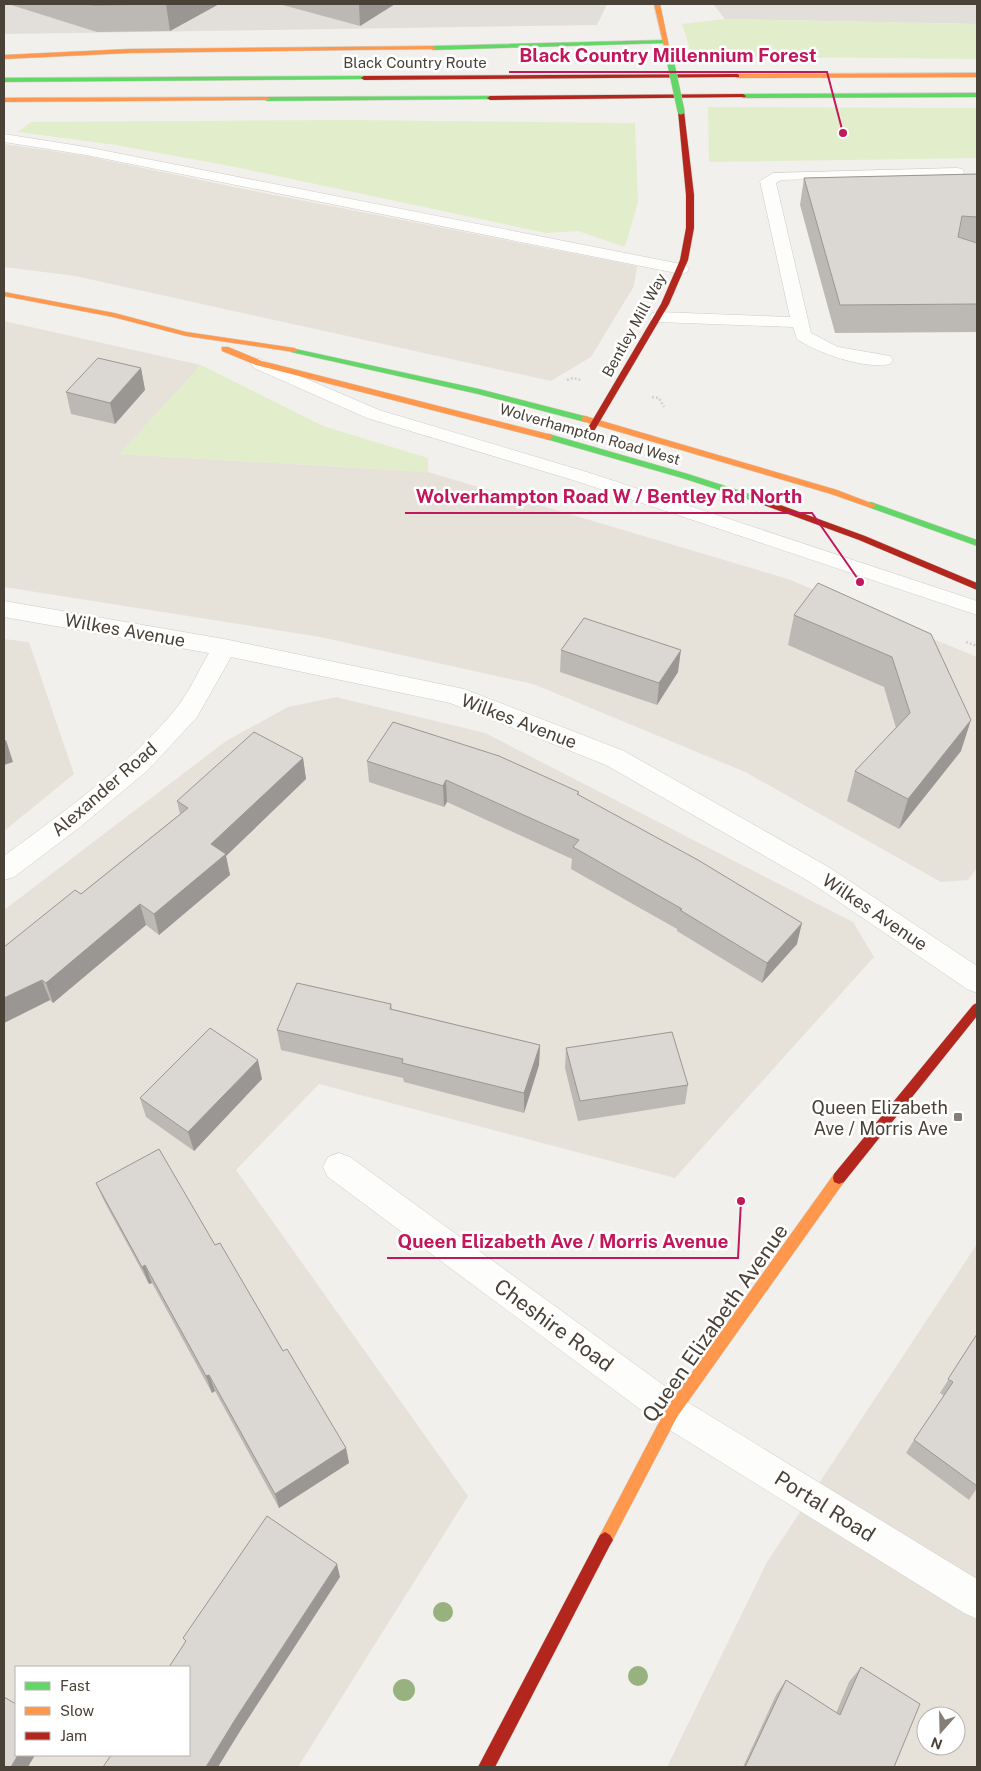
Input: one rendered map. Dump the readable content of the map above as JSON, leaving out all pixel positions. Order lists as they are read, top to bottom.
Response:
{
  "streets": {
    "main road": [
      "Black Country Route",
      "Bentley Mill Way",
      "Wolverhampton Road West",
      "Queen Elizabeth Avenue"
    ],
    "street": [
      "Wilkes Avenue",
      "Alexander Road",
      "Cheshire Road",
      "Portal Road"
    ]
  },
  "crossings": [
    ["Bentley Mill Way", "Wolverhampton Road West"],
    ["Wilkes Avenue", "Alexander Road"],
    ["Queen Elizabeth Avenue", "Cheshire Road"],
    ["Queen Elizabeth Avenue", "Portal Road"],
    ["Cheshire Road", "Portal Road"]
  ],
  "places": {
    "other": ["Black Country Millennium Forest", "Wolverhampton Road W / Bentley Rd North", "Queen Elizabeth Ave / Morris Avenue"],
    "transit": ["Queen Elizabeth Ave / Morris Ave"]
  },
  "legend": ["Fast", "Slow", "Jam"],
  "north": "bottom"
}
